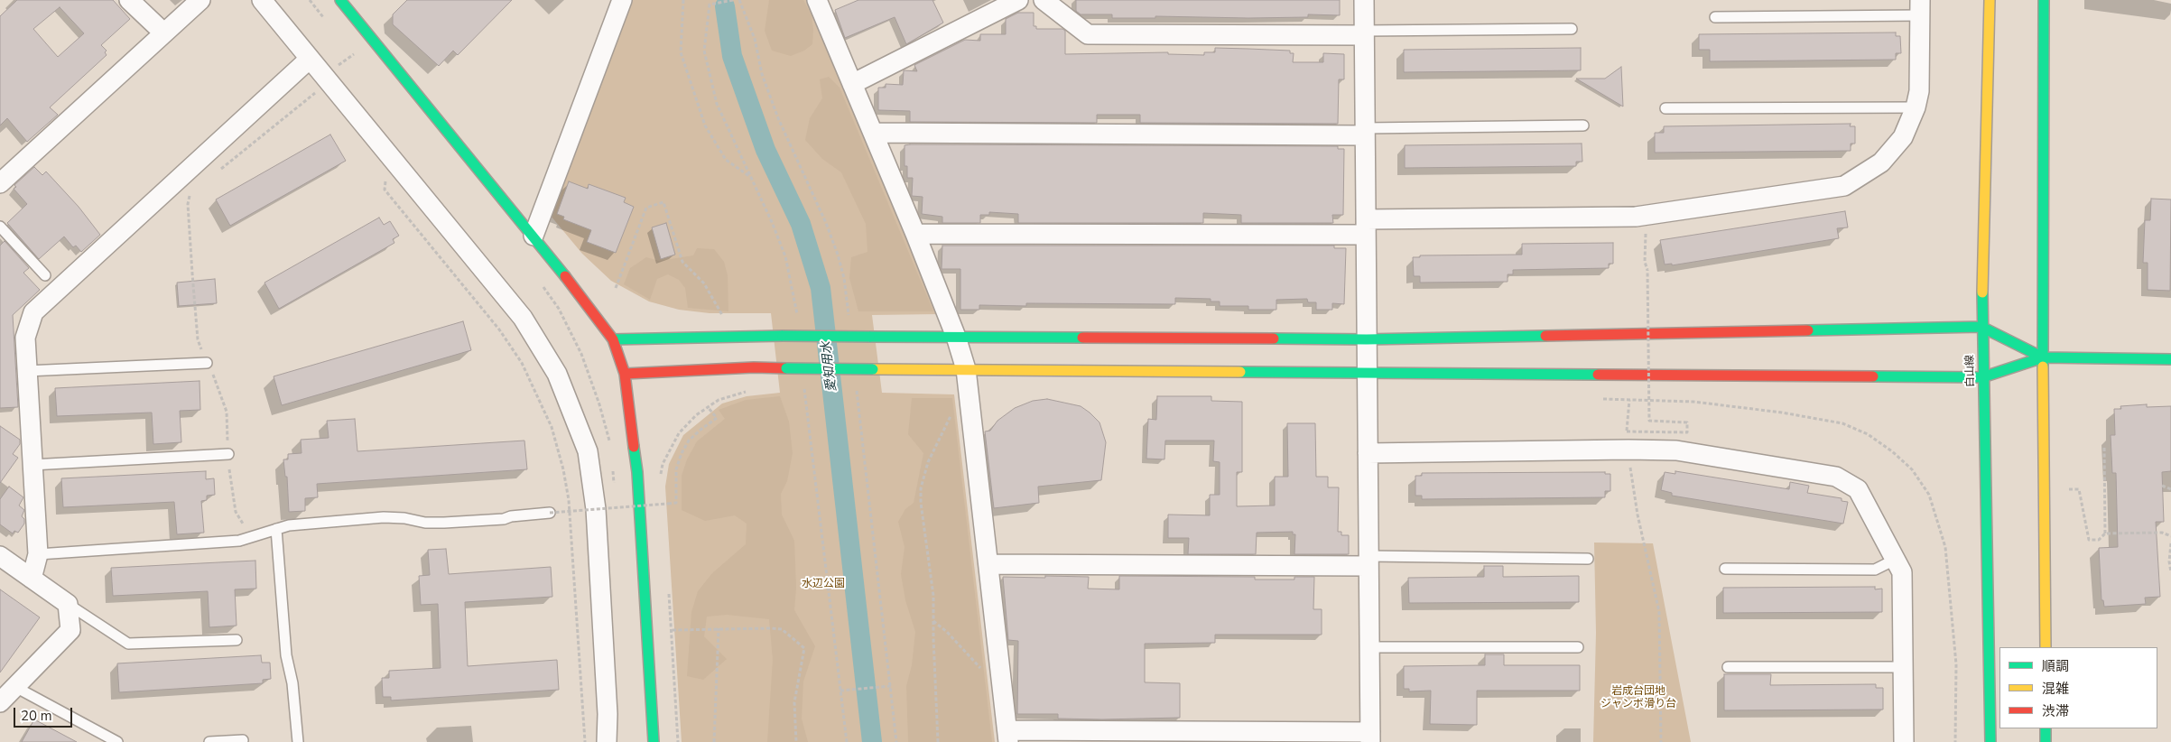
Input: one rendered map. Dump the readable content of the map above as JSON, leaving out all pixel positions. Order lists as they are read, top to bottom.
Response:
{
  "streets": {
    "street": ["白山線"]
  },
  "water": ["愛知用水"],
  "parks": ["水辺公園", "岩成台団地 ジャンボ滑り台"],
  "legend": ["順調", "混雑", "渋滞"],
  "scale_bar": "20 m"
}
